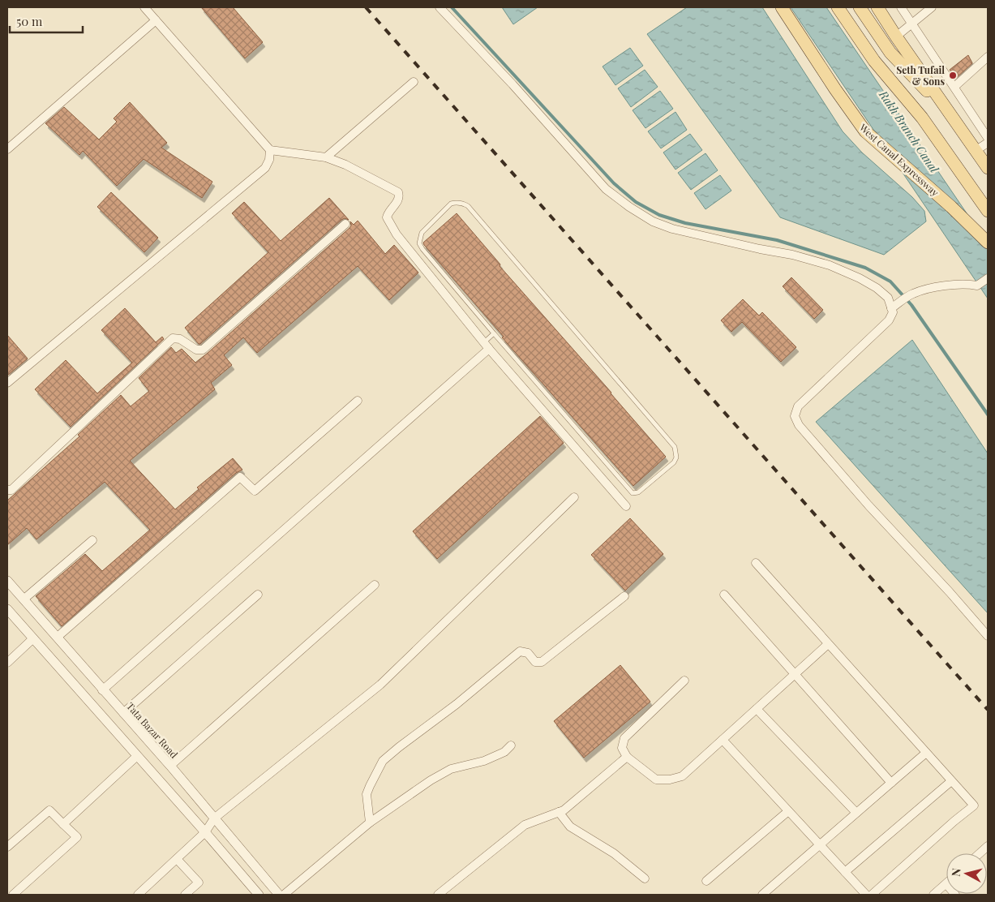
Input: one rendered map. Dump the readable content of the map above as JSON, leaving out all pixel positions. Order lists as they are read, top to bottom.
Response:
{
  "streets": {
    "main road": ["West Canal Expressway"],
    "street": ["Tata Bazar Road"]
  },
  "water": ["Rakh Branch Canal"],
  "places": ["Seth Tufail & Sons"],
  "scale_bar": "50 m",
  "north": "left"
}
